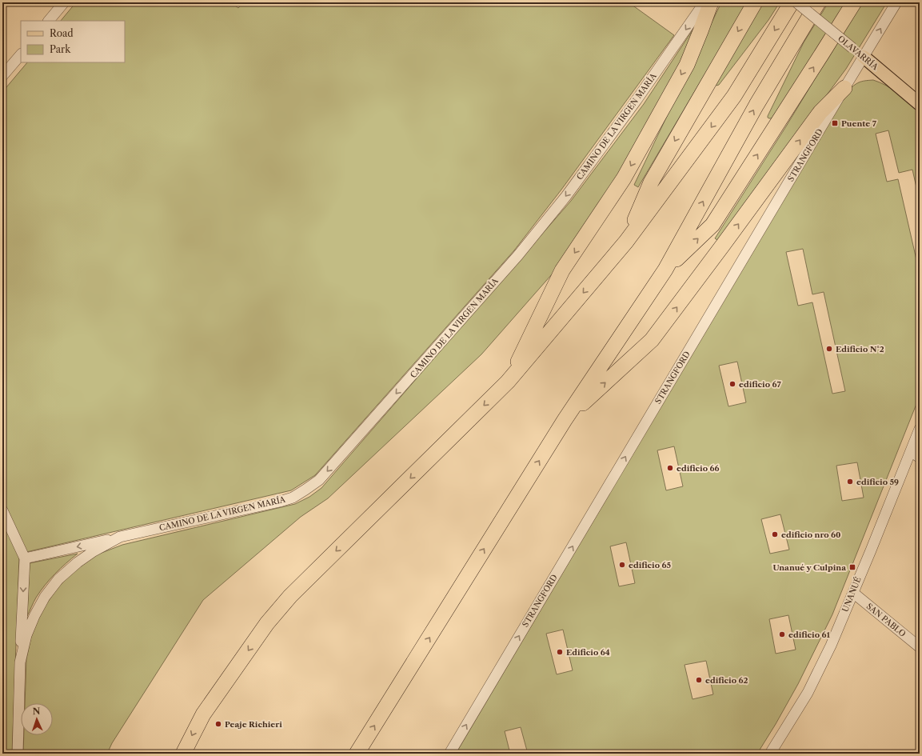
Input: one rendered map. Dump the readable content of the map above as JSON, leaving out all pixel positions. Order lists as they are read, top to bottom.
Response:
{
  "streets": {
    "main road": ["OLAVARRÍA"],
    "street": [
      "CAMINO DE LA VIRGEN MARÍA",
      "STRANGFORD",
      "UNANUÉ",
      "SAN PABLO"
    ]
  },
  "crossings": [
    ["OLAVARRÍA", "STRANGFORD"],
    ["UNANUÉ", "SAN PABLO"]
  ],
  "one_way": ["CAMINO DE LA VIRGEN MARÍA", "STRANGFORD"],
  "places": {
    "transit": ["Puente 7", "Unanué y Culpina"],
    "other": [
      "Edificio N°2",
      "edificio 67",
      "edificio 66",
      "edificio 59",
      "edificio nro 60",
      "edificio 65",
      "edificio 61",
      "Edificio 64",
      "edificio 62",
      "Peaje Richieri"
    ]
  },
  "legend": ["Road", "Park"],
  "north": "top"
}
